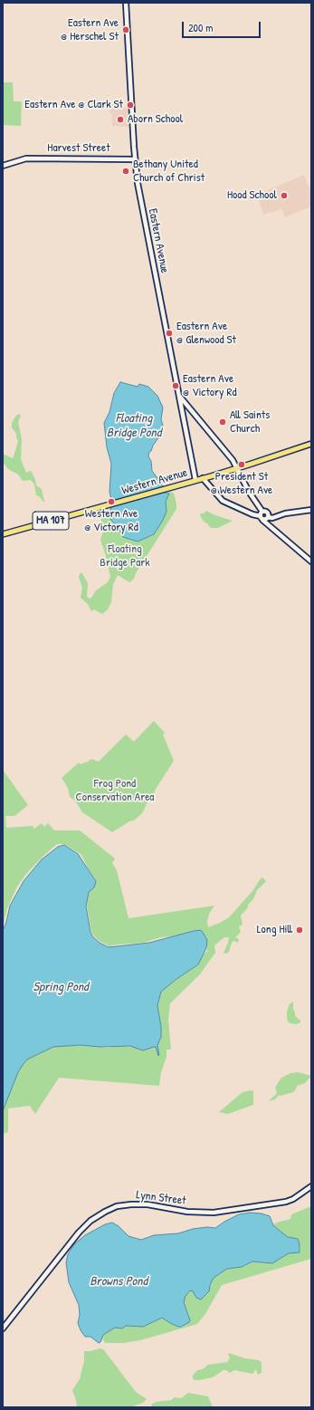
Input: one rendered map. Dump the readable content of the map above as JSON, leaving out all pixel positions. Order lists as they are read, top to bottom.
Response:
{
  "streets": {
    "main road": [
      "Harvest Street",
      "Eastern Avenue",
      "Western Avenue",
      "MA 107",
      "Lynn Street"
    ]
  },
  "crossings": [
    ["Harvest Street", "Eastern Avenue"],
    ["Eastern Avenue", "Western Avenue"]
  ],
  "water": ["Floating Bridge Pond", "Spring Pond", "Browns Pond"],
  "parks": ["Floating Bridge Park", "Frog Pond Conservation Area"],
  "places": [
    "Eastern Ave @ Herschel St",
    "Eastern Ave @ Clark St",
    "Aborn School",
    "Bethany United Church of Christ",
    "Hood School",
    "Eastern Ave @ Glenwood St",
    "Eastern Ave @ Victory Rd",
    "All Saints Church",
    "President St @ Western Ave",
    "Western Ave @ Victory Rd",
    "Long Hill"
  ],
  "scale_bar": "200 m"
}
